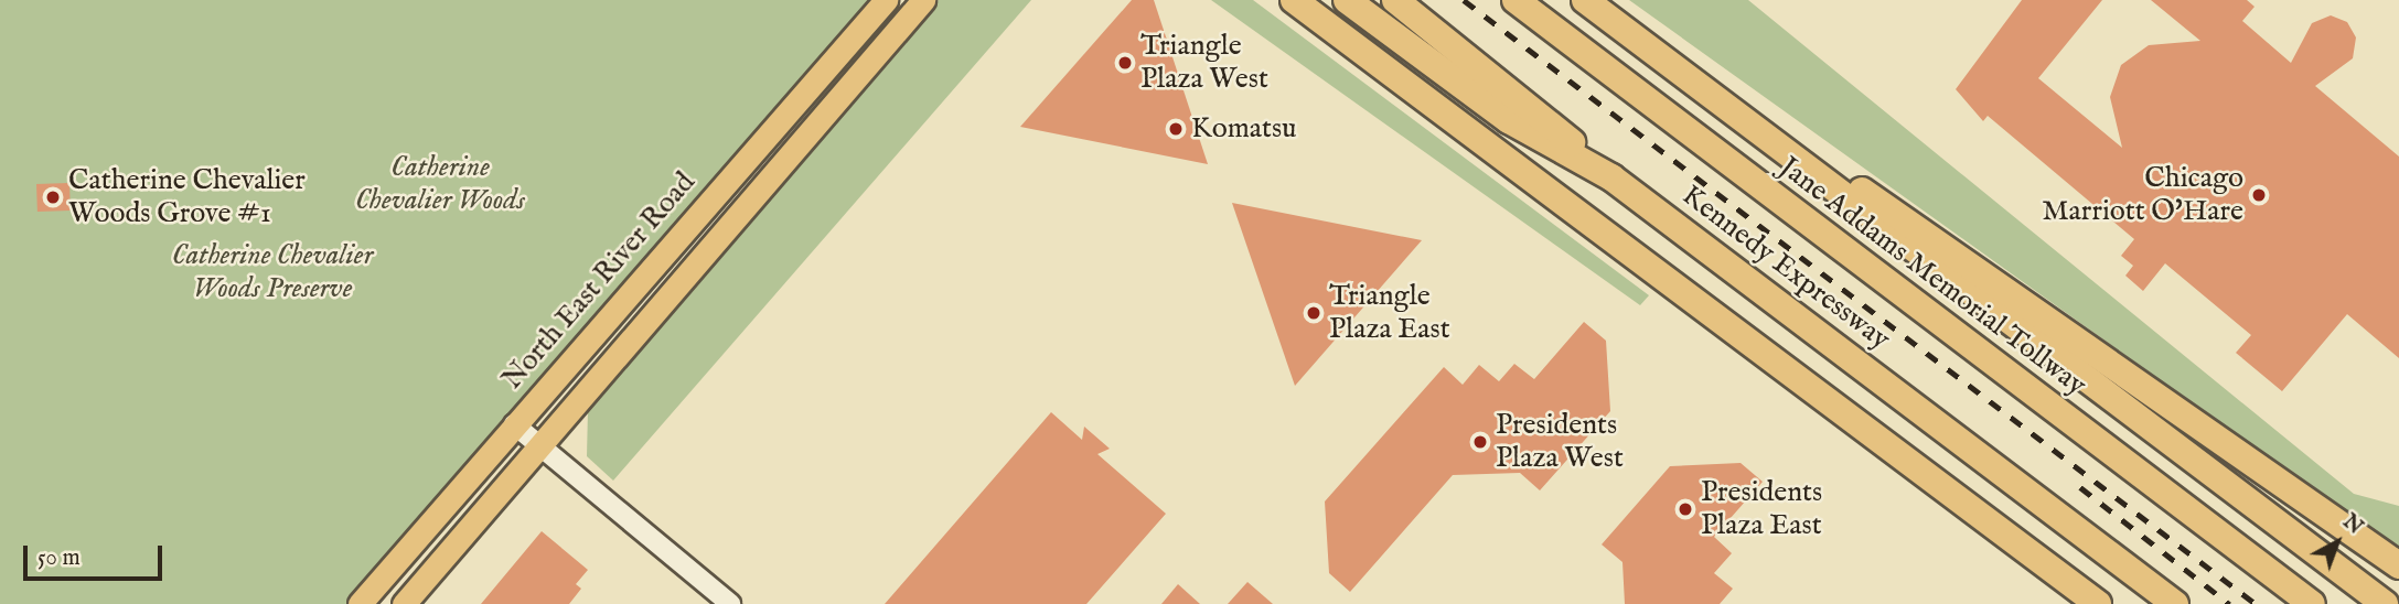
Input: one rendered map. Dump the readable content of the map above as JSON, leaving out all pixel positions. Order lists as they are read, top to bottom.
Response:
{
  "streets": {
    "highway": ["Kennedy Expressway", "Jane Addams Memorial Tollway"],
    "main road": ["North East River Road"]
  },
  "parks": ["Catherine Chevalier Woods", "Catherine Chevalier Woods Preserve"],
  "places": [
    "Triangle Plaza West",
    "Komatsu",
    "Chicago Marriott O'Hare",
    "Catherine Chevalier Woods Grove #1",
    "Triangle Plaza East",
    "Presidents Plaza West",
    "Presidents Plaza East"
  ],
  "scale_bar": "50 m",
  "north": "top right"
}
